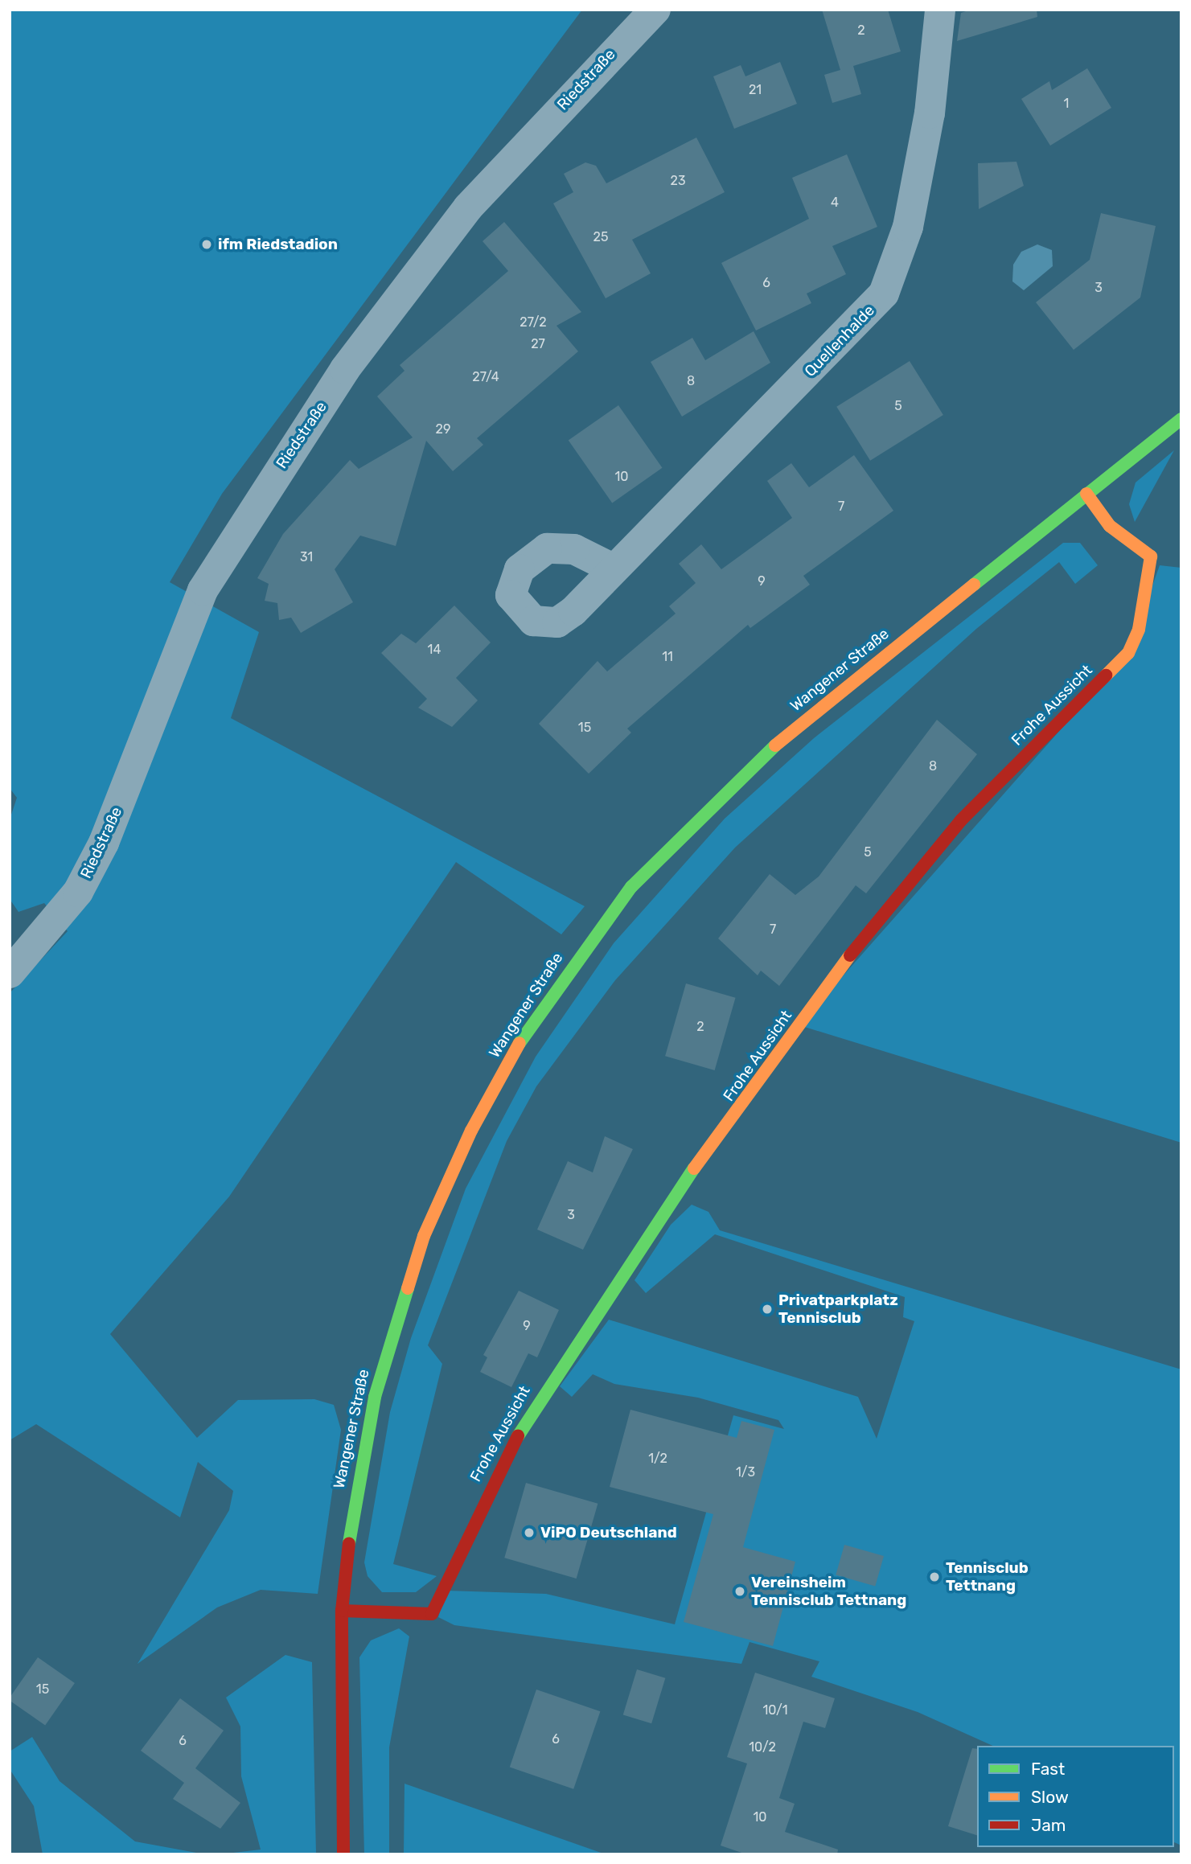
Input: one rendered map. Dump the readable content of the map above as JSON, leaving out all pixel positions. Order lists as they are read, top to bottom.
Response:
{
  "streets": {
    "main road": ["Wangener Straße", "Frohe Aussicht"],
    "street": ["Riedstraße", "Quellenhalde"]
  },
  "crossings": [
    ["Wangener Straße", "Frohe Aussicht"]
  ],
  "places": [
    "ifm Riedstadion",
    "Privatparkplatz Tennisclub",
    "ViPO Deutschland",
    "Tennisclub Tettnang",
    "Vereinsheim Tennisclub Tettnang"
  ],
  "house_numbers": [
    "2",
    "21",
    "1",
    "23",
    "4",
    "25",
    "6",
    "3",
    "27/2",
    "27",
    "27/4",
    "8",
    "5",
    "29",
    "10",
    "7",
    "31",
    "9",
    "14",
    "11",
    "15",
    "8",
    "5",
    "7",
    "2",
    "3",
    "9",
    "1/2",
    "1/3",
    "15",
    "10/1",
    "6",
    "6",
    "10/2",
    "10"
  ],
  "legend": ["Fast", "Slow", "Jam"]
}
